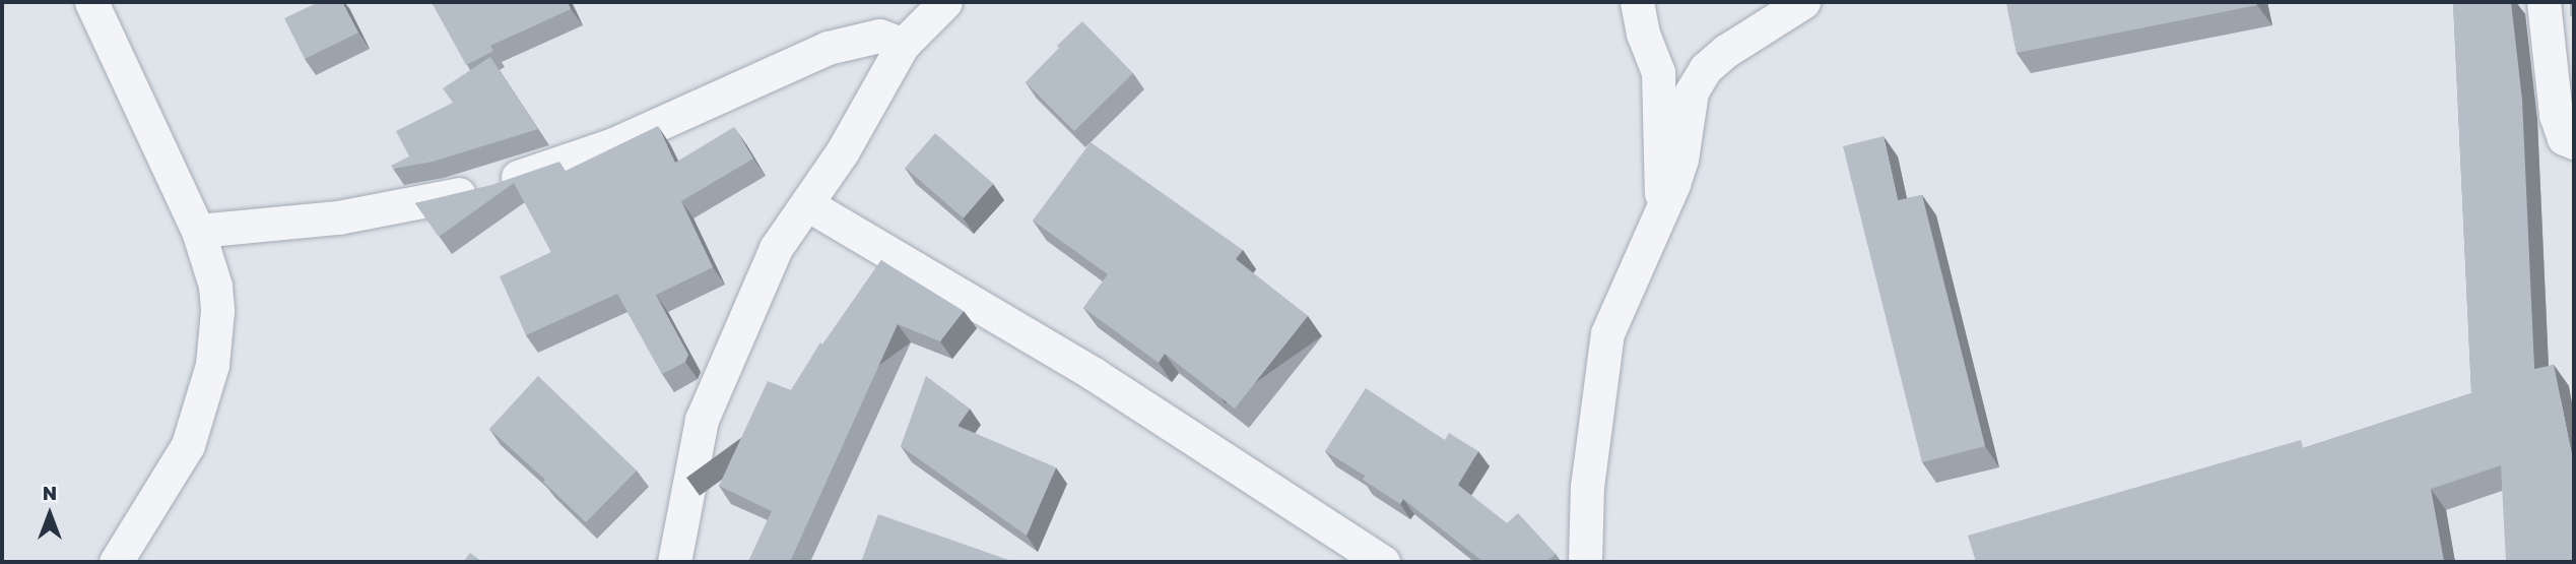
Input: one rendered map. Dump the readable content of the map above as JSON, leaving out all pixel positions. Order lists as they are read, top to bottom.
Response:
{
  "north": "top"
}
